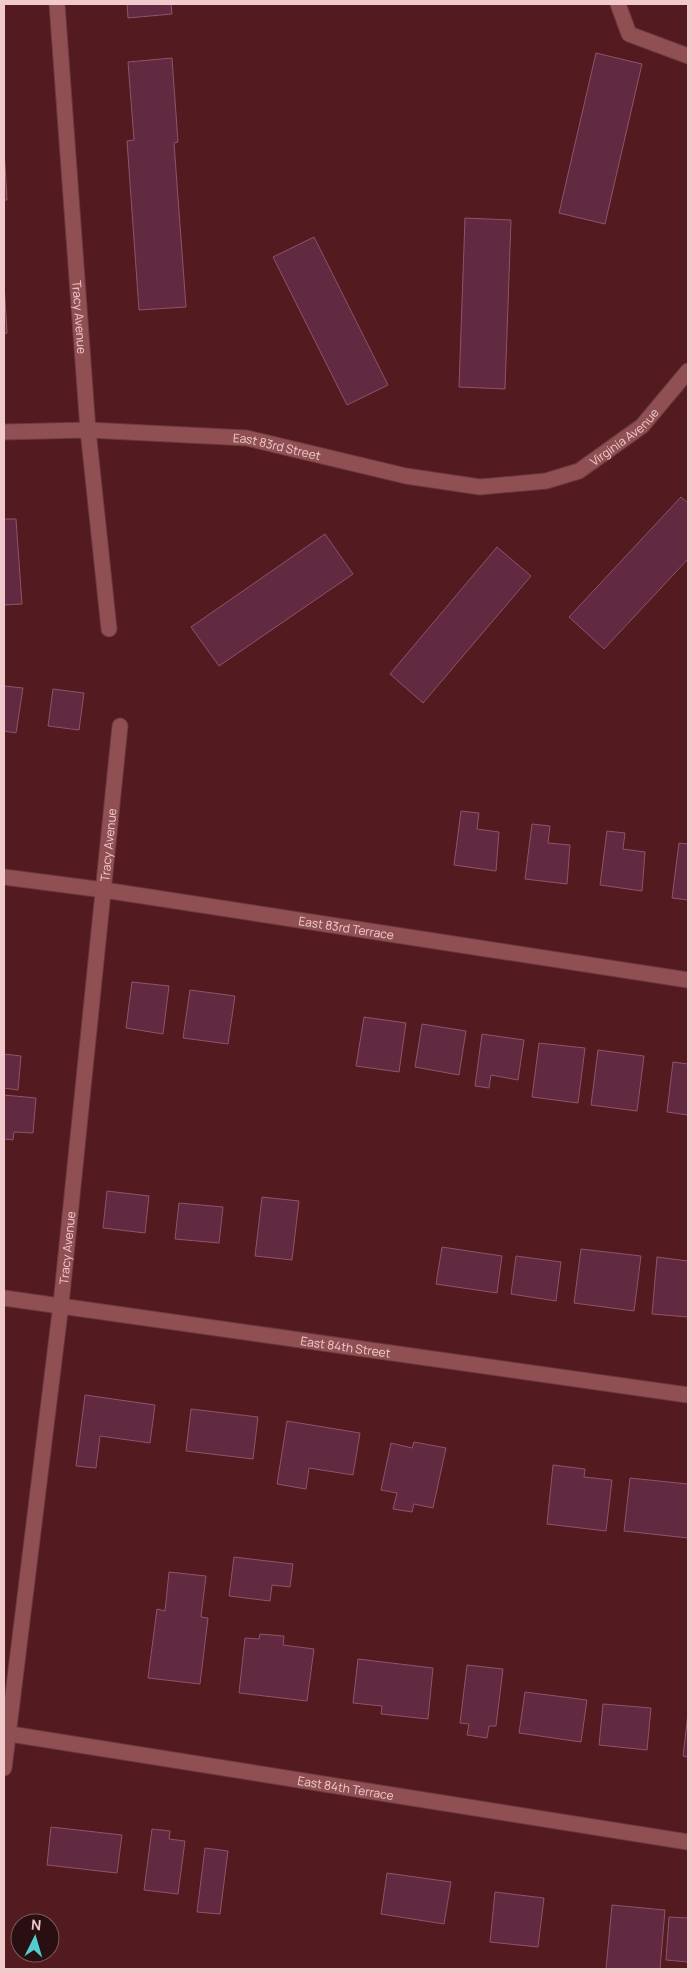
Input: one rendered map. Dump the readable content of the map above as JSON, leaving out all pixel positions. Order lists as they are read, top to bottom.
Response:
{
  "streets": {
    "street": [
      "Tracy Avenue",
      "Virginia Avenue",
      "East 83rd Street",
      "East 83rd Terrace",
      "East 84th Street",
      "East 84th Terrace"
    ]
  },
  "crossings": [
    ["Tracy Avenue", "East 83rd Street"],
    ["Tracy Avenue", "East 83rd Terrace"],
    ["Tracy Avenue", "East 84th Street"],
    ["Tracy Avenue", "East 84th Terrace"],
    ["Virginia Avenue", "East 83rd Street"]
  ],
  "north": "top"
}
